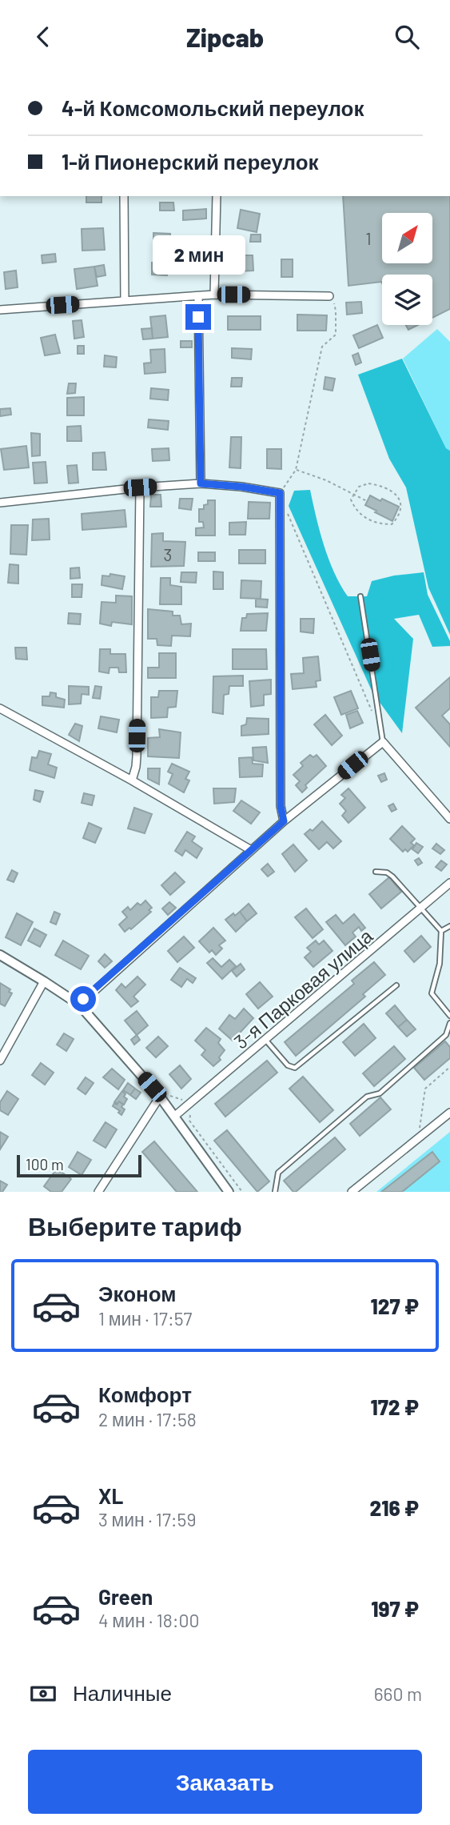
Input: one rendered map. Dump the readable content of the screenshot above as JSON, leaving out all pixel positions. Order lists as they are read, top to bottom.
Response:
{
  "streets": {
    "street": ["3-я Парковая улица"]
  },
  "house_numbers": ["1", "3"],
  "scale_bar": "100 m",
  "north": "top right",
  "page": {
    "header": "Zipcab",
    "banner": ["4-й Комсомольский переулок", "1-й Пионерский переулок"],
    "bubble": "2 мин",
    "scale": "100 m",
    "heading": "Выберите тариф",
    "list": [
      {
        "name": "Эконом",
        "note": "1 мин · 17:57",
        "value": "127 ₽"
      },
      {
        "name": "Комфорт",
        "note": "2 мин · 17:58",
        "value": "172 ₽"
      },
      {
        "name": "XL",
        "note": "3 мин · 17:59",
        "value": "216 ₽"
      },
      {
        "name": "Green",
        "note": "4 мин · 18:00",
        "value": "197 ₽"
      }
    ],
    "pay": ["Наличные", "660 m"],
    "buttons": "Заказать"
  }
}
